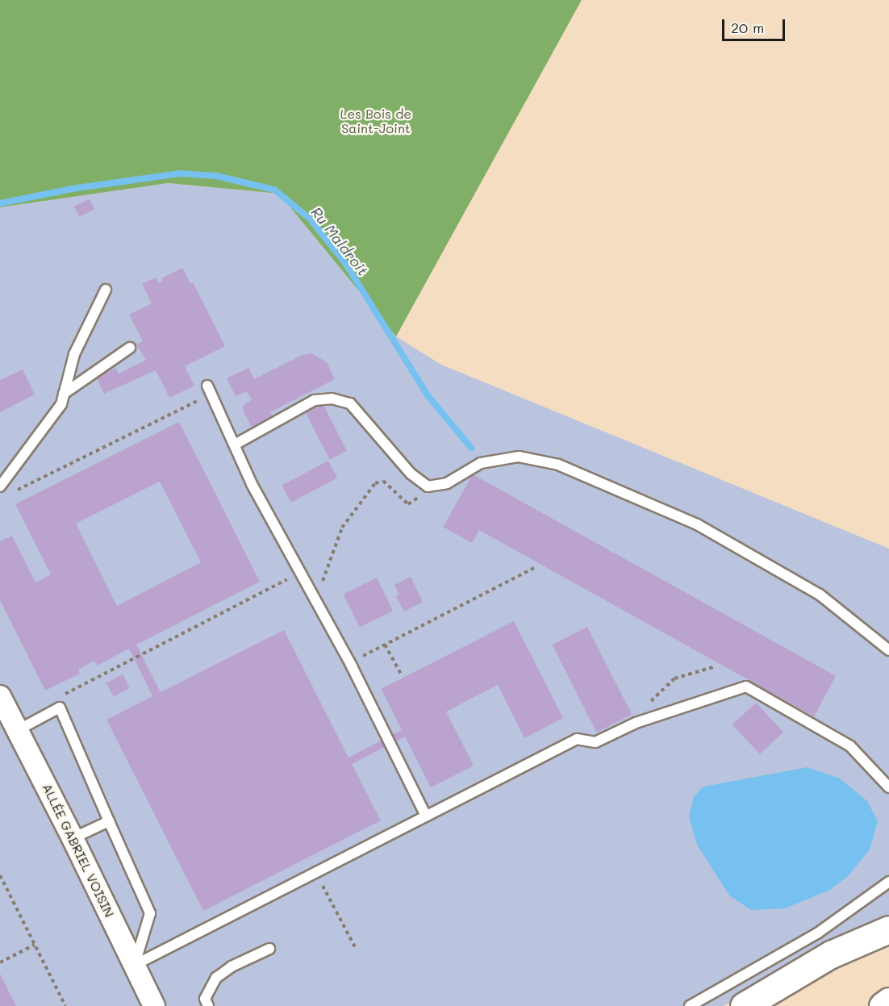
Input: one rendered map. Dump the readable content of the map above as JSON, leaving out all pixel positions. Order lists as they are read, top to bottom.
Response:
{
  "streets": {
    "street": ["ALLÉE GABRIEL VOISIN"]
  },
  "water": ["Ru Maldroit"],
  "parks": ["Les Bois de Saint-Joint"],
  "scale_bar": "20 m"
}
